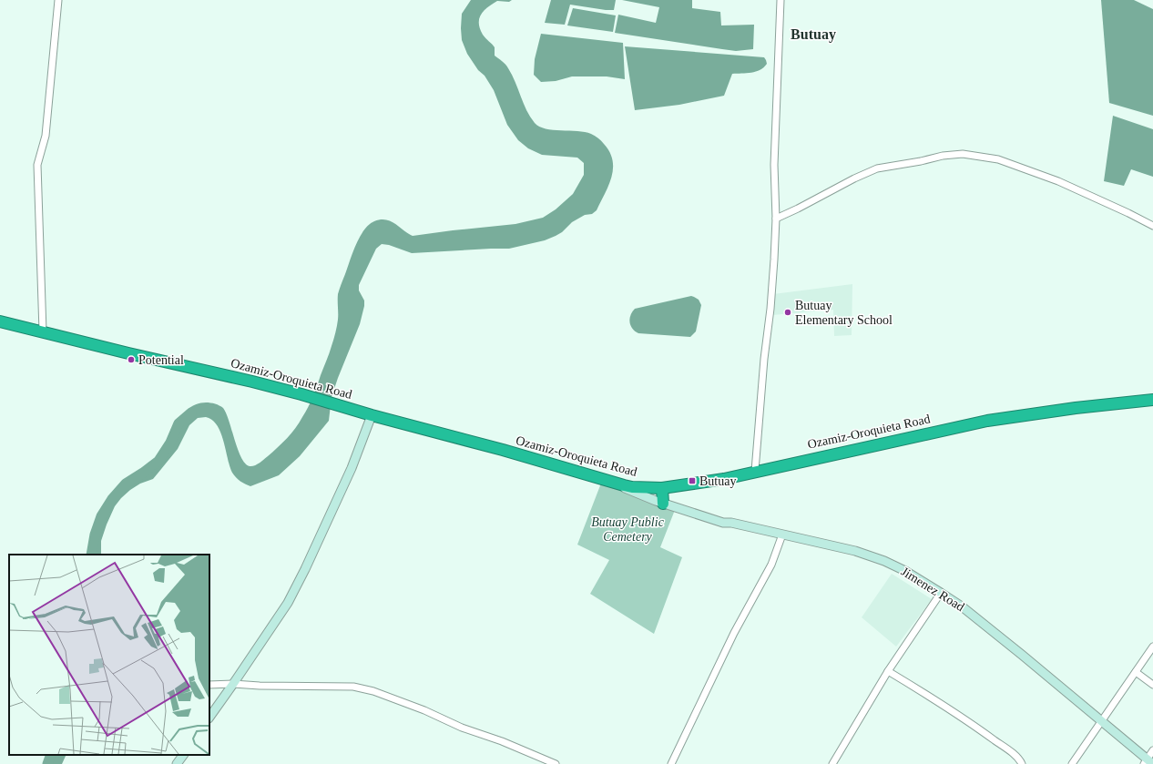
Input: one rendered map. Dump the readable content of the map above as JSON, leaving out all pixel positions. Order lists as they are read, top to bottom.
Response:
{
  "streets": {
    "highway": ["Ozamiz-Oroquieta Road"],
    "main road": ["Jimenez Road"]
  },
  "crossings": [
    ["Ozamiz-Oroquieta Road", "Jimenez Road"]
  ],
  "districts": ["Butuay"],
  "parks": ["Butuay Public Cemetery"],
  "places": {
    "other": ["Butuay Elementary School", "Potential"],
    "transit": ["Butuay"]
  }
}
